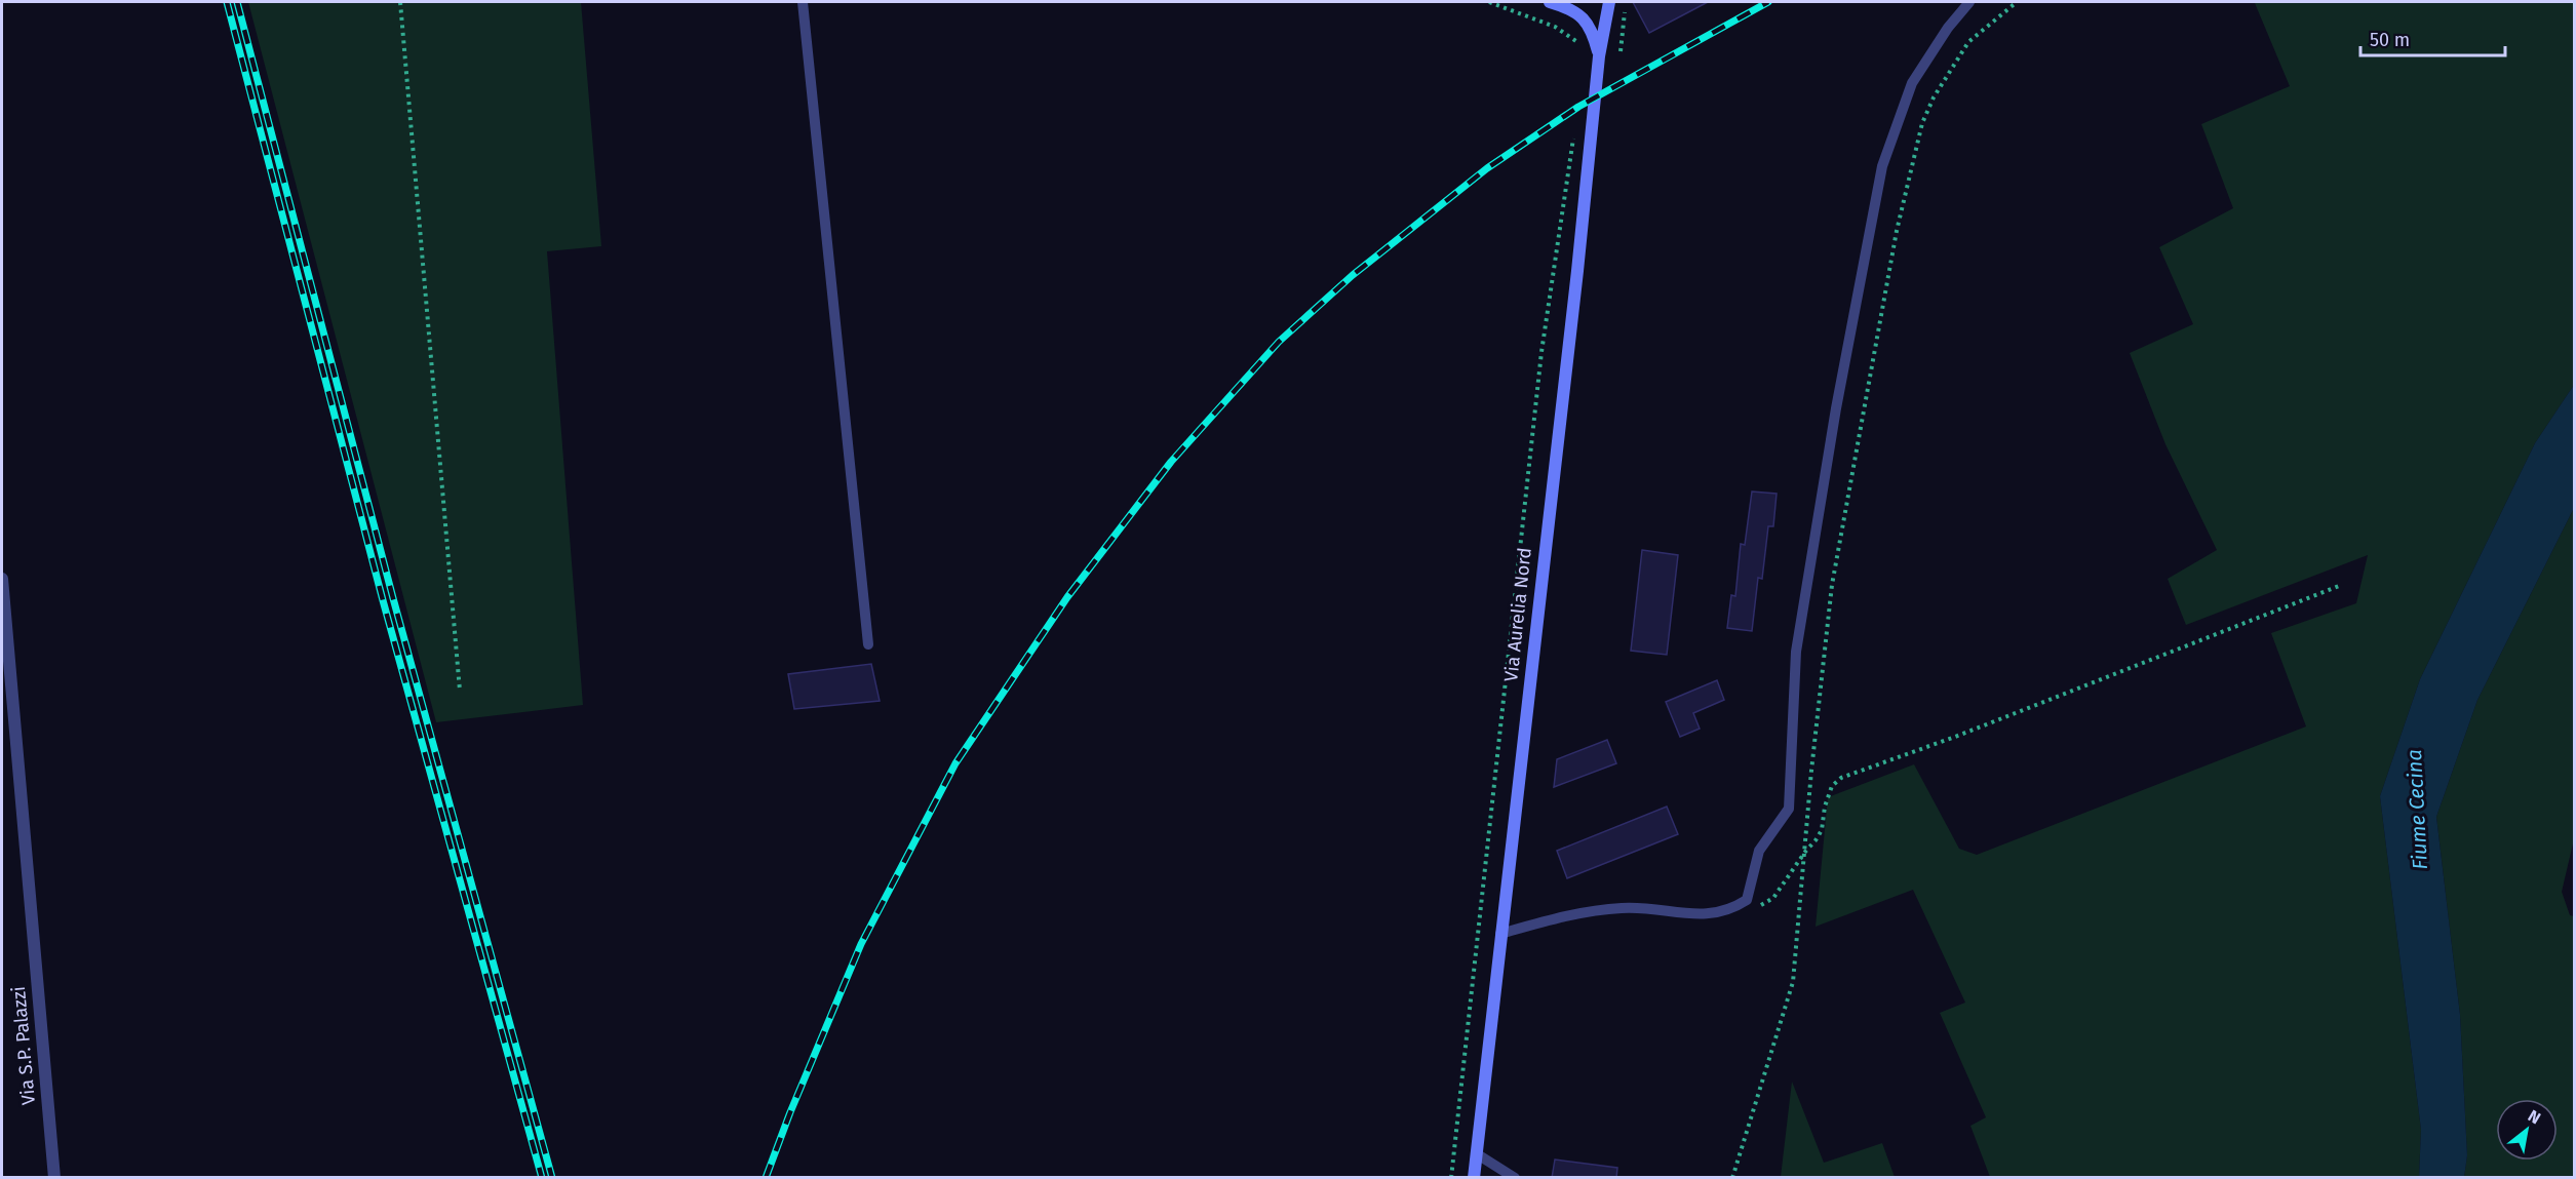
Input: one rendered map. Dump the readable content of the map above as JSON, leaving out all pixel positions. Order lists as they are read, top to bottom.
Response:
{
  "streets": {
    "main road": ["Via Aurelia Nord"],
    "street": ["Via S.P. Palazzi"]
  },
  "water": ["Fiume Cecina"],
  "scale_bar": "50 m",
  "north": "top right"
}
